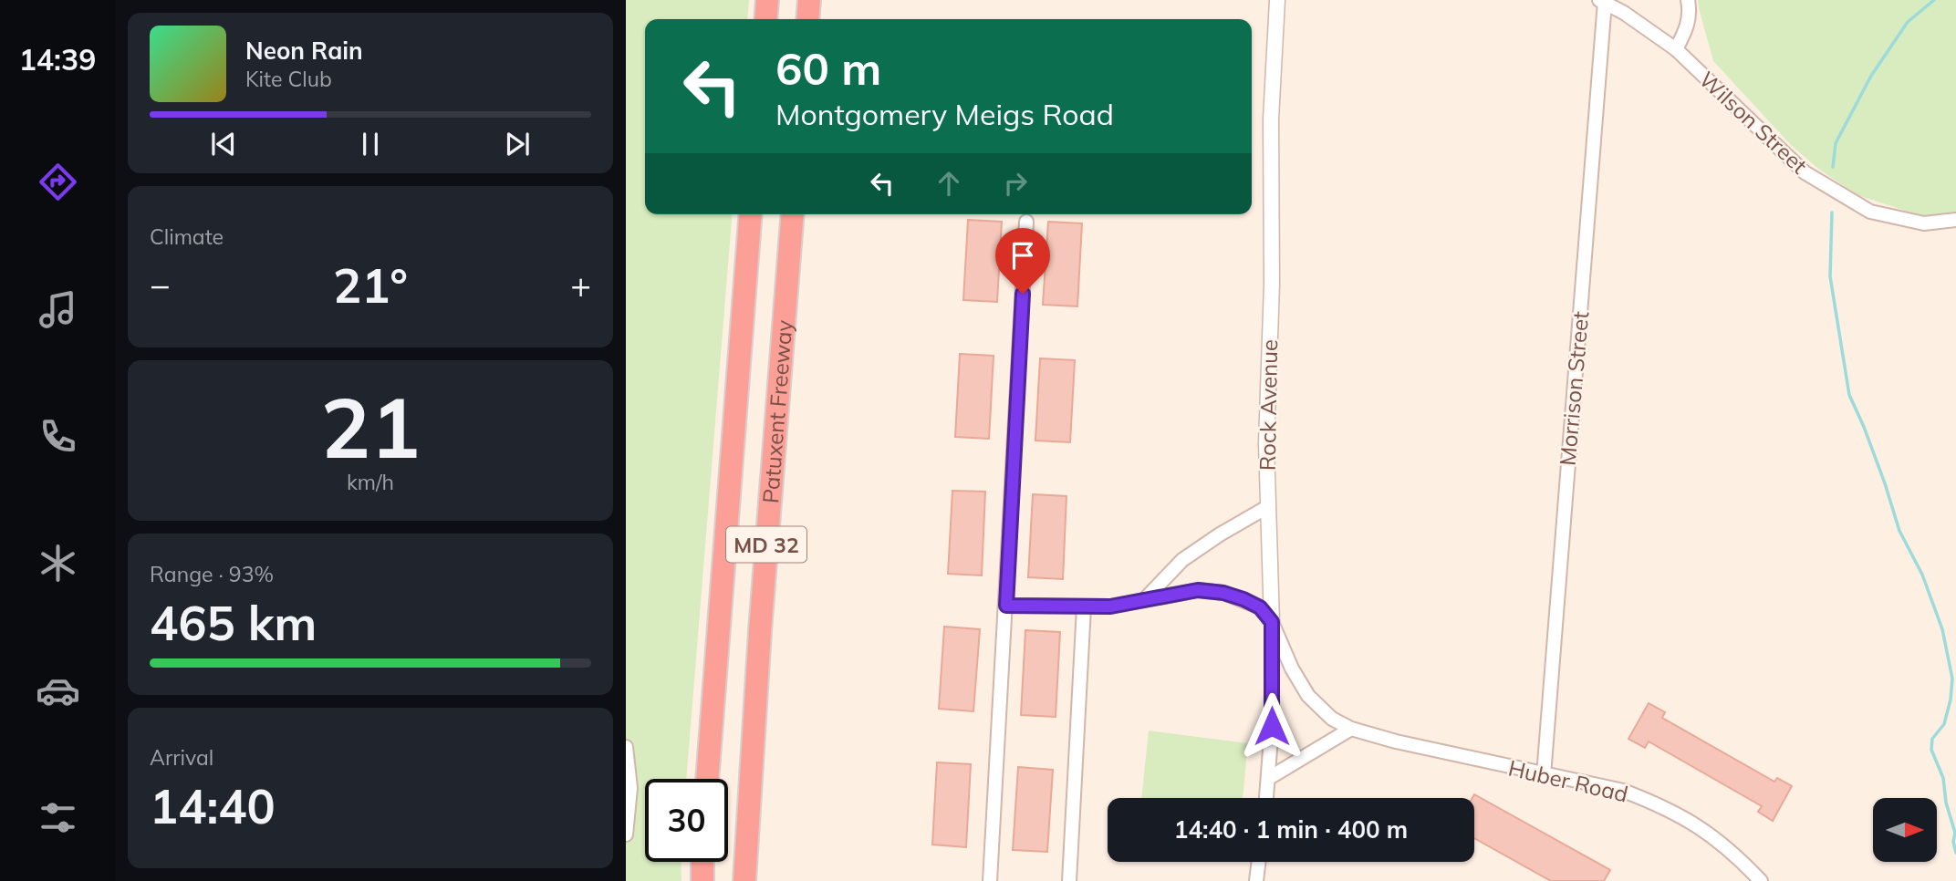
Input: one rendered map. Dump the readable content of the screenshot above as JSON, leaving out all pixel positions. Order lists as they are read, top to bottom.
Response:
{
  "streets": {
    "highway": ["Patuxent Freeway", "MD 32"],
    "street": [
      "Wilson Street",
      "Morrison Street",
      "Rock Avenue",
      "Huber Road"
    ]
  },
  "crossings": [
    ["Wilson Street", "Morrison Street"],
    ["Morrison Street", "Huber Road"],
    ["Rock Avenue", "Huber Road"]
  ],
  "north": "right",
  "page": {
    "tabs": "14:39",
    "turn": ["60 m", "Montgomery Meigs Road"],
    "song": ["Neon Rain", "Kite Club"],
    "tile": [
      "Climate",
      ["21", "km/h"],
      ["Range · 93%", "465 km"],
      ["Arrival", "14:40"]
    ],
    "heat": ["−", "21°", "+"],
    "limit": "30",
    "trip": "14:40 · 1 min · 400 m"
  }
}
